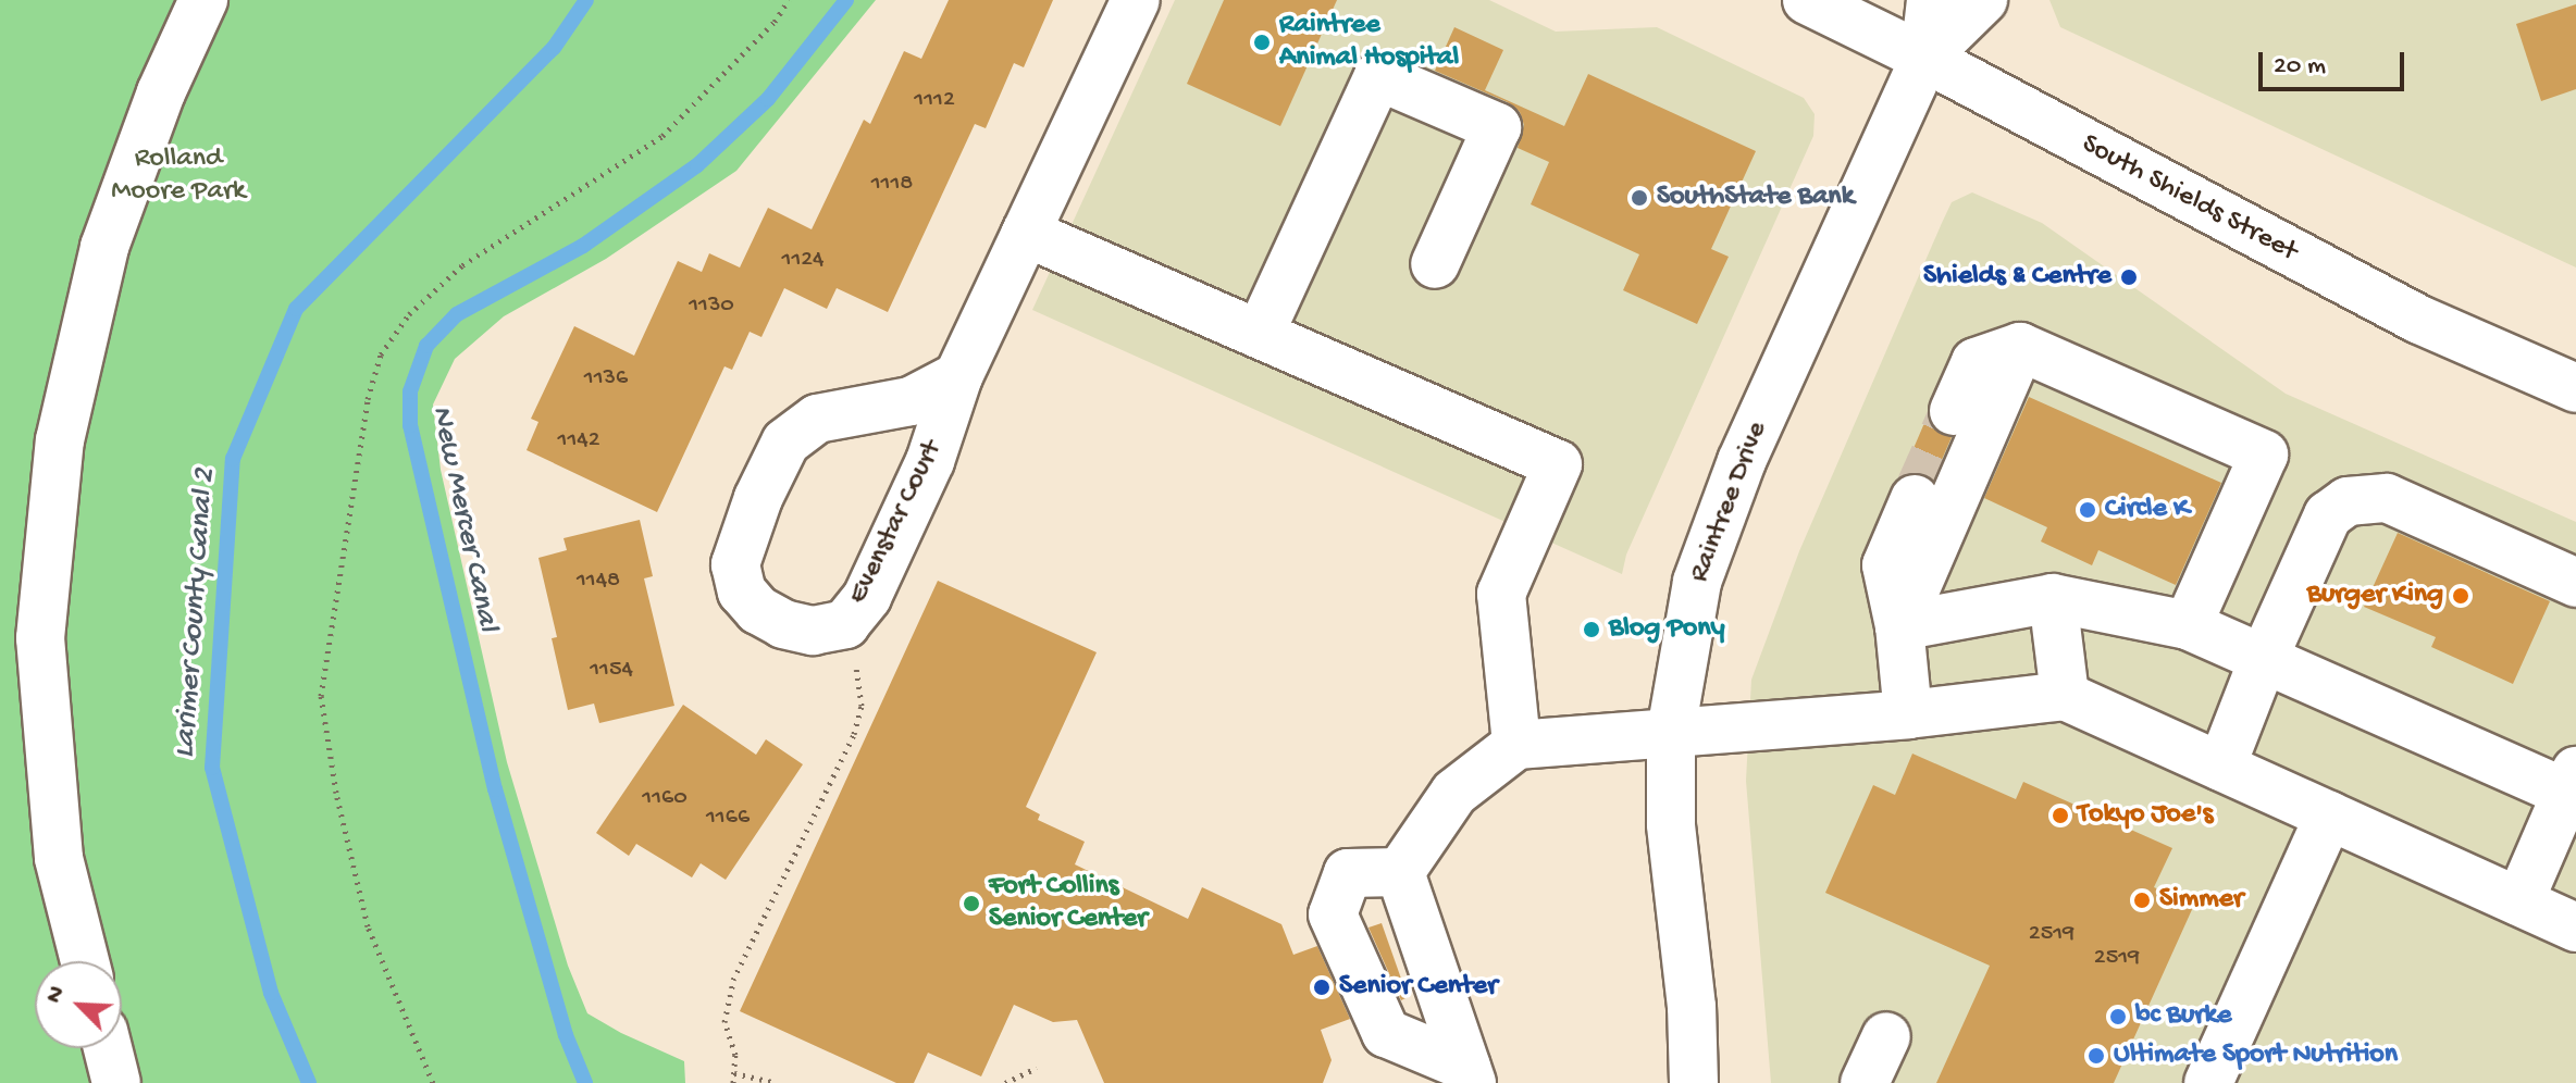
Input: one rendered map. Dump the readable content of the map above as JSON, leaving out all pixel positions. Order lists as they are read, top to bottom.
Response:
{
  "streets": {
    "street": ["South Shields Street", "Raintree Drive", "Evenstar Court"]
  },
  "crossings": [
    ["South Shields Street", "Raintree Drive"]
  ],
  "water": ["New Mercer Canal", "Larimer County Canal 2"],
  "parks": ["Rolland Moore Park"],
  "places": [
    "Raintree Animal Hospital",
    "SouthState Bank",
    "Shields & Centre",
    "Circle K",
    "Burger King",
    "Blog Pony",
    "Tokyo Joe's",
    "Simmer",
    "Fort Collins Senior Center",
    "Senior Center",
    "bc Burke",
    "Ultimate Sport Nutrition"
  ],
  "house_numbers": [
    "1112",
    "1118",
    "1124",
    "1130",
    "1136",
    "1142",
    "1148",
    "1154",
    "1160",
    "1166",
    "2519",
    "2519"
  ],
  "scale_bar": "20 m",
  "north": "top left"
}
